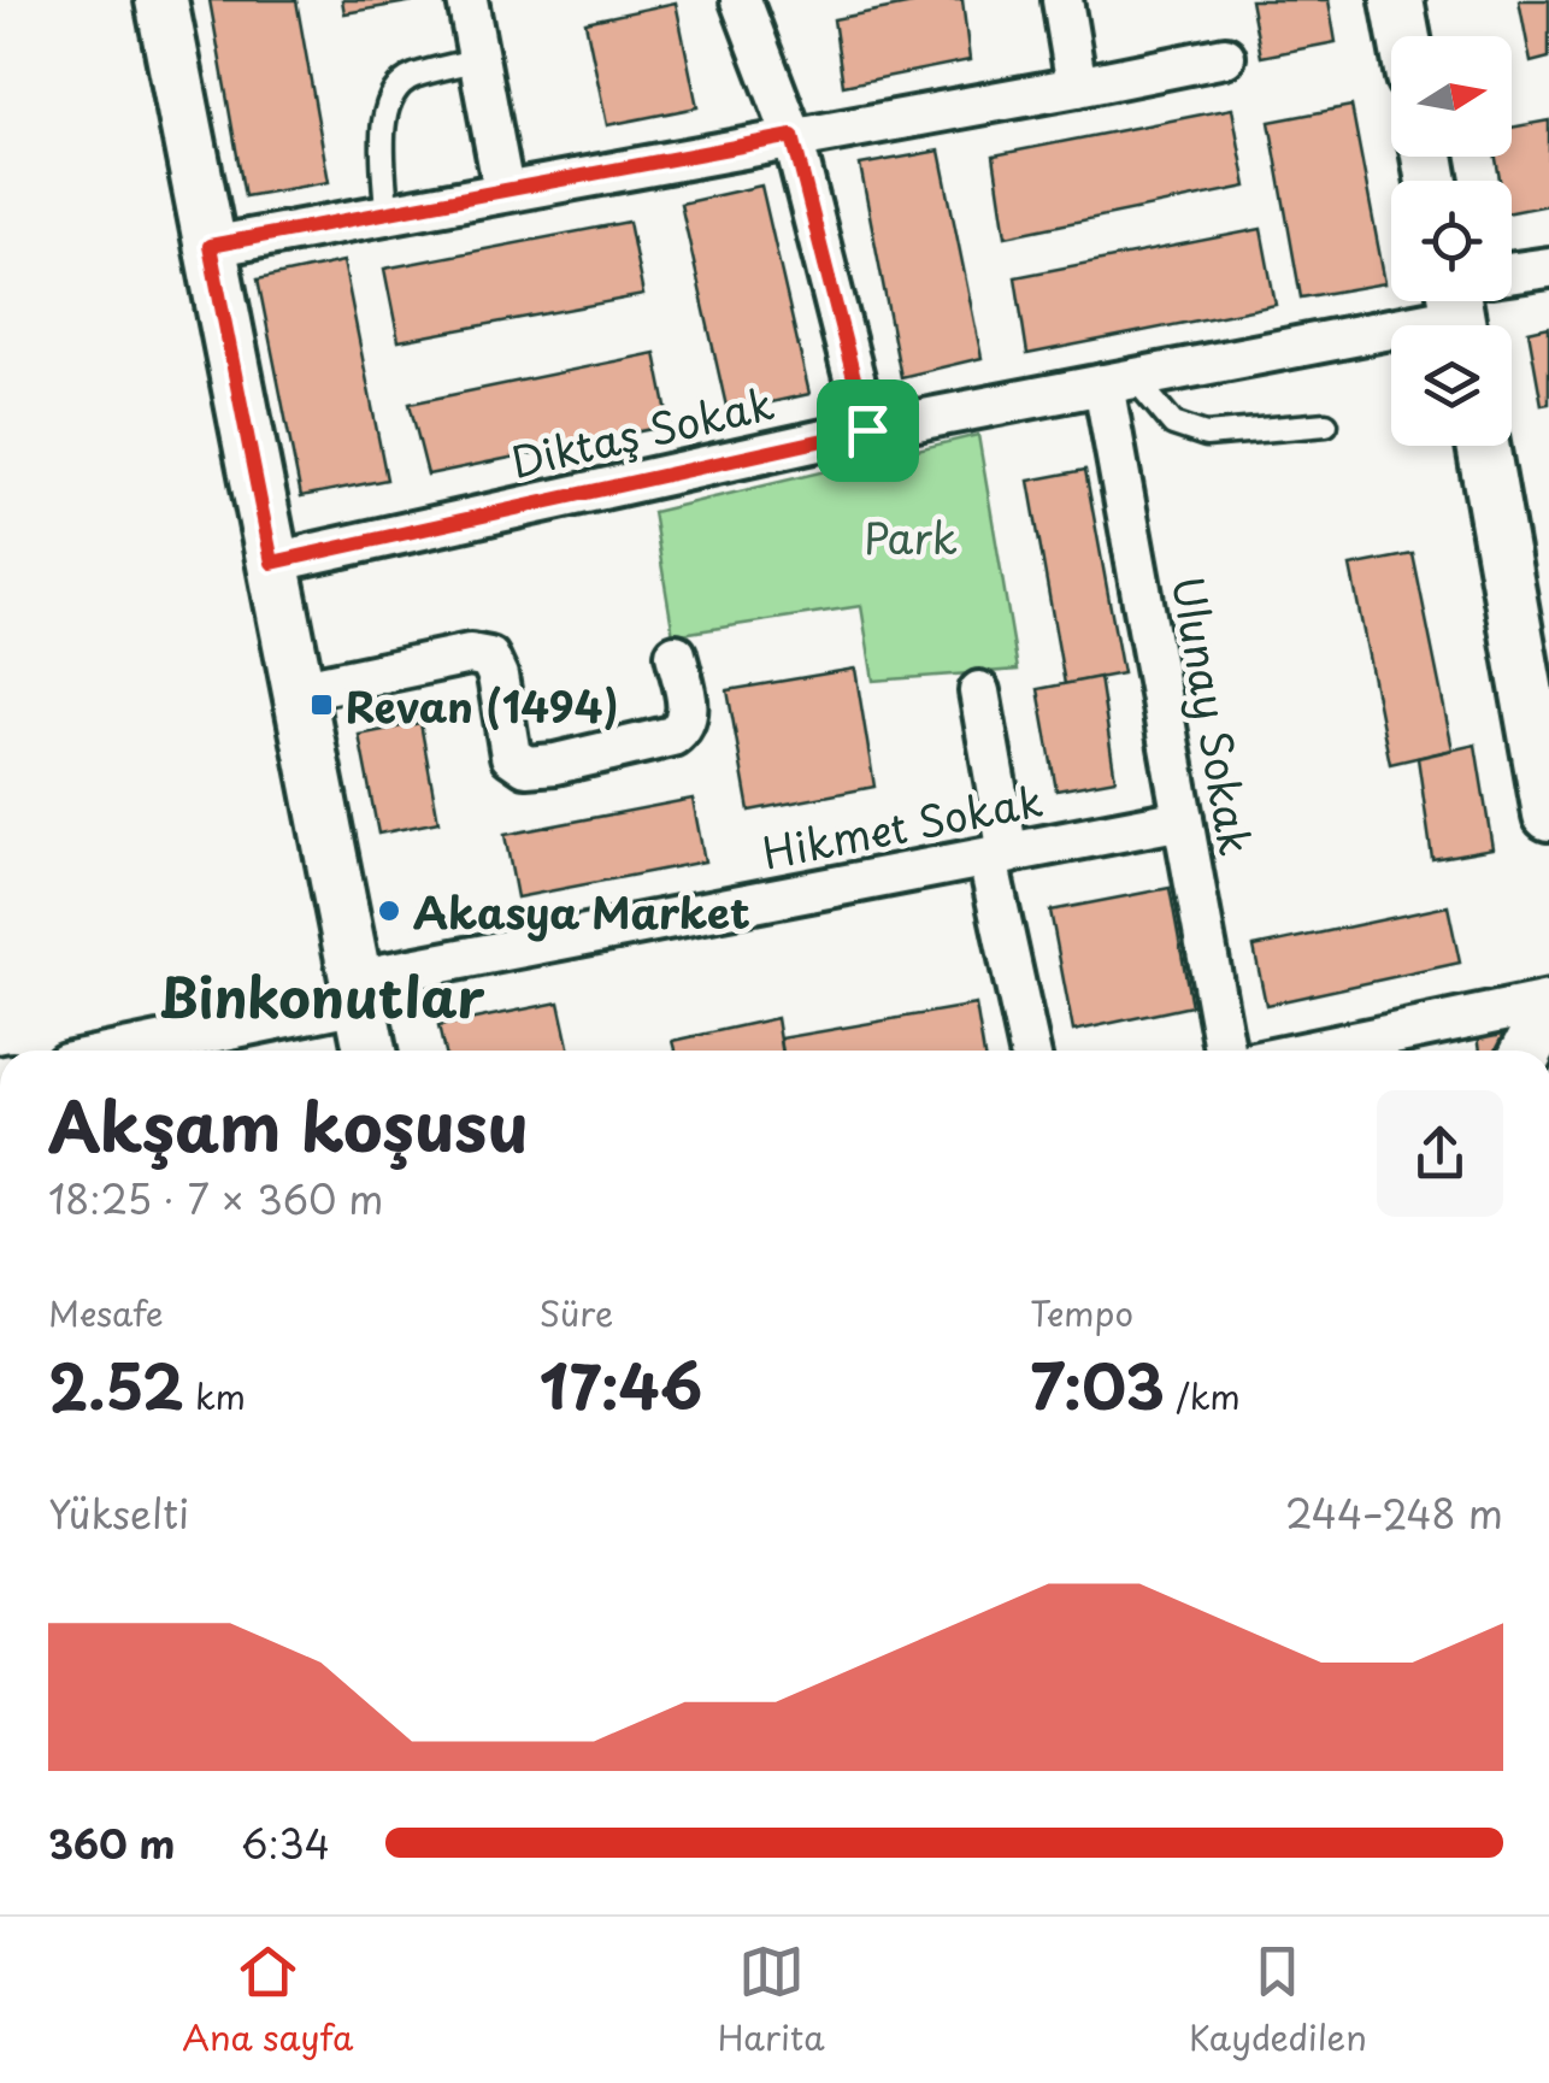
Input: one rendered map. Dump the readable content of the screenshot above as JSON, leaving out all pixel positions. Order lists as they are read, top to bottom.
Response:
{
  "streets": {
    "street": ["Diktaş Sokak", "Ulunay Sokak", "Hikmet Sokak"]
  },
  "crossings": [
    ["Diktaş Sokak", "Ulunay Sokak"],
    ["Ulunay Sokak", "Hikmet Sokak"]
  ],
  "districts": ["Binkonutlar"],
  "parks": ["Park"],
  "places": {
    "transit": ["Revan (1494)"],
    "other": ["Akasya Market"]
  },
  "north": "right",
  "page": {
    "heading": ["Akşam koşusu", "18:25 · 7 × 360 m"],
    "stats": [
      ["Mesafe", "2.52 km"],
      ["Süre", "17:46"],
      ["Tempo", "7:03 /km"]
    ],
    "chart": ["Yükselti", "244–248 m"],
    "list": [
      {
        "name": "360 m",
        "note": "6:34"
      }
    ],
    "tabs": ["Ana sayfa", "Harita", "Kaydedilen"]
  }
}
